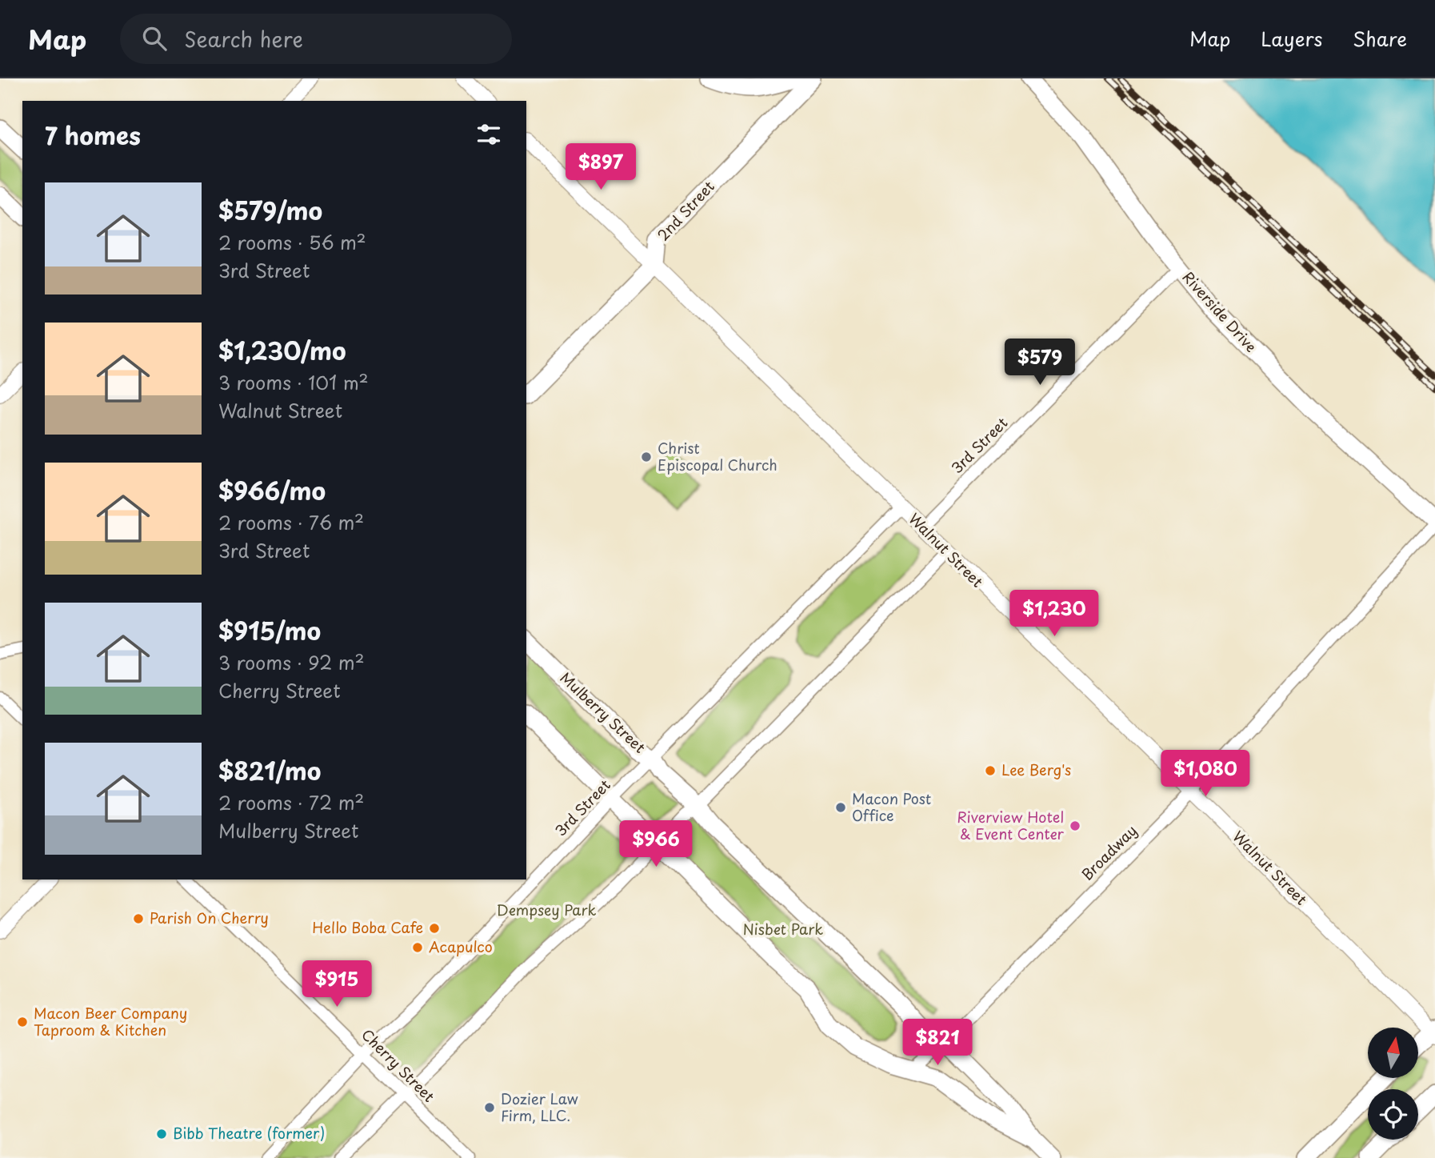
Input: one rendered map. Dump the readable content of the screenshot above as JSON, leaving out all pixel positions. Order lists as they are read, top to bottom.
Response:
{
  "streets": {
    "main road": ["2nd Street", "Riverside Drive", "Mulberry Street"],
    "street": [
      "3rd Street",
      "Walnut Street",
      "Broadway",
      "Cherry Street"
    ]
  },
  "crossings": [
    ["2nd Street", "Walnut Street"],
    ["Riverside Drive", "3rd Street"],
    ["Riverside Drive", "Broadway"],
    ["3rd Street", "Walnut Street"],
    ["3rd Street", "Mulberry Street"],
    ["3rd Street", "Cherry Street"],
    ["Walnut Street", "Broadway"],
    ["Mulberry Street", "Broadway"]
  ],
  "parks": ["Dempsey Park", "Nisbet Park"],
  "places": [
    "Christ Episcopal Church",
    "Lee Berg's",
    "Macon Post Office",
    "Riverview Hotel & Event Center",
    "Parish On Cherry",
    "Hello Boba Cafe",
    "Acapulco",
    "Macon Beer Company Taproom & Kitchen",
    "Dozier Law Firm, LLC.",
    "Bibb Theatre (former)"
  ],
  "north": "top",
  "page": {
    "header": "Map",
    "search": "Search here",
    "nav": ["Map", "Layers", "Share"],
    "heading": "7 homes",
    "price": [
      "$897",
      "$579",
      "$1,230",
      "$1,080",
      "$966",
      "$915",
      "$821"
    ],
    "list": [
      {
        "name": "$579/mo",
        "note": "2 rooms · 56 m² · 3rd Street"
      },
      {
        "name": "$1,230/mo",
        "note": "3 rooms · 101 m² · Walnut Street"
      },
      {
        "name": "$966/mo",
        "note": "2 rooms · 76 m² · 3rd Street"
      },
      {
        "name": "$915/mo",
        "note": "3 rooms · 92 m² · Cherry Street"
      },
      {
        "name": "$821/mo",
        "note": "2 rooms · 72 m² · Mulberry Street"
      }
    ]
  }
}
